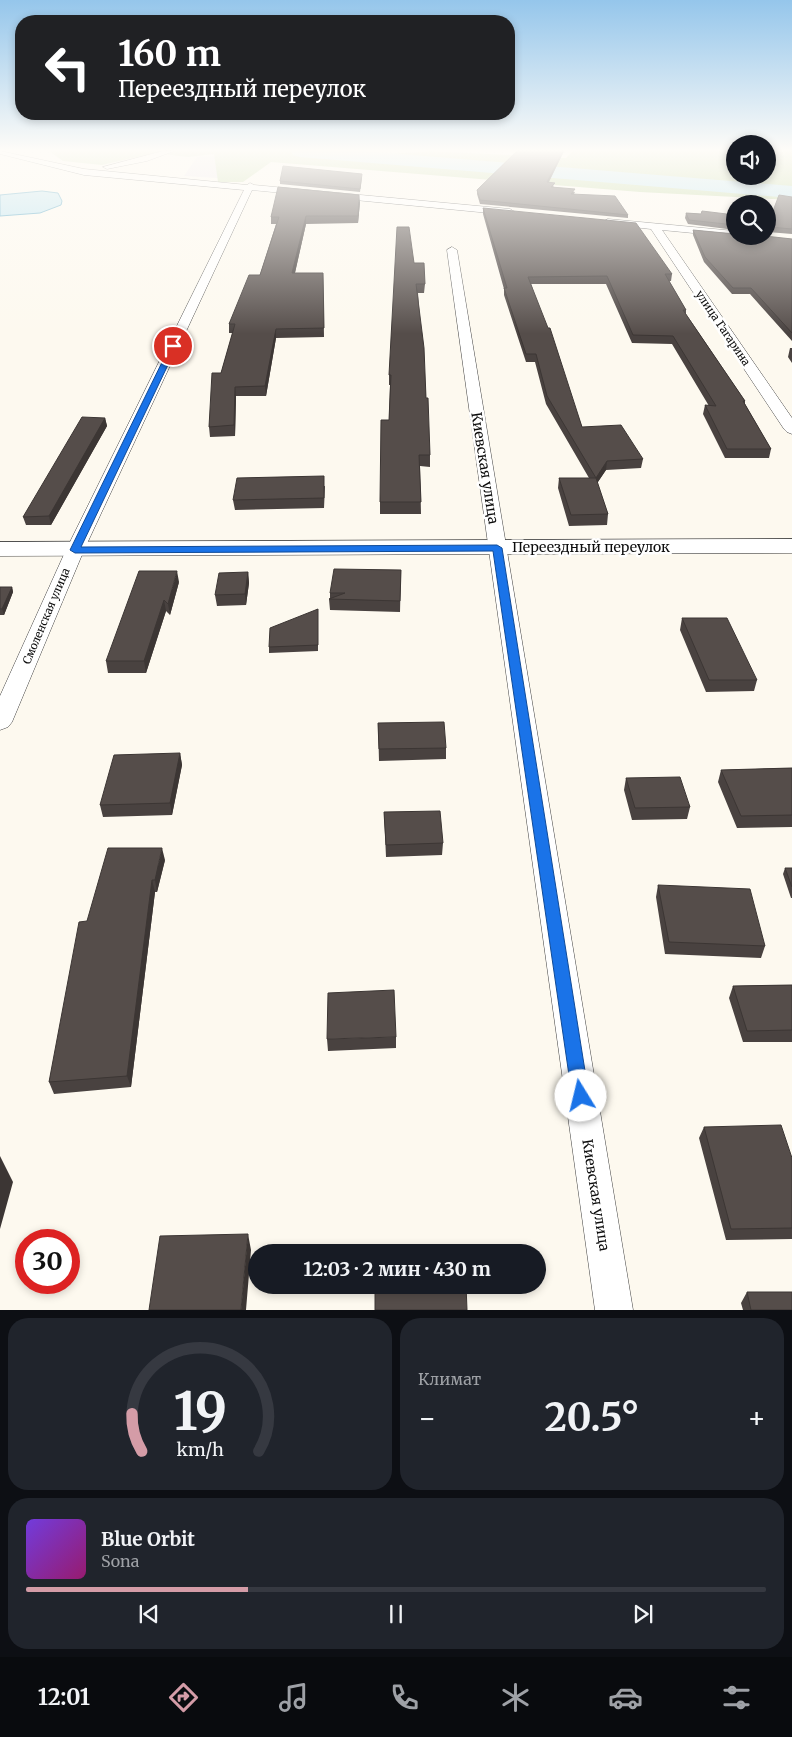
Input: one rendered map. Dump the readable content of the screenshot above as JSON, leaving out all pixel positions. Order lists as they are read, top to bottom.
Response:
{
  "streets": {
    "street": [
      "улица Гагарина",
      "Киевская улица",
      "Переездный переулок",
      "Смоленская улица"
    ]
  },
  "crossings": [
    ["Киевская улица", "Переездный переулок"],
    ["Переездный переулок", "Смоленская улица"]
  ],
  "page": {
    "turn": ["160 m", "Переездный переулок"],
    "limit": "30",
    "trip": "12:03 · 2 мин · 430 m",
    "tile": "Климат",
    "heat": ["−", "20.5°", "+"],
    "song": ["Blue Orbit", "Sona"],
    "tabs": "12:01",
    "gauge": ["19", "km/h"]
  }
}
